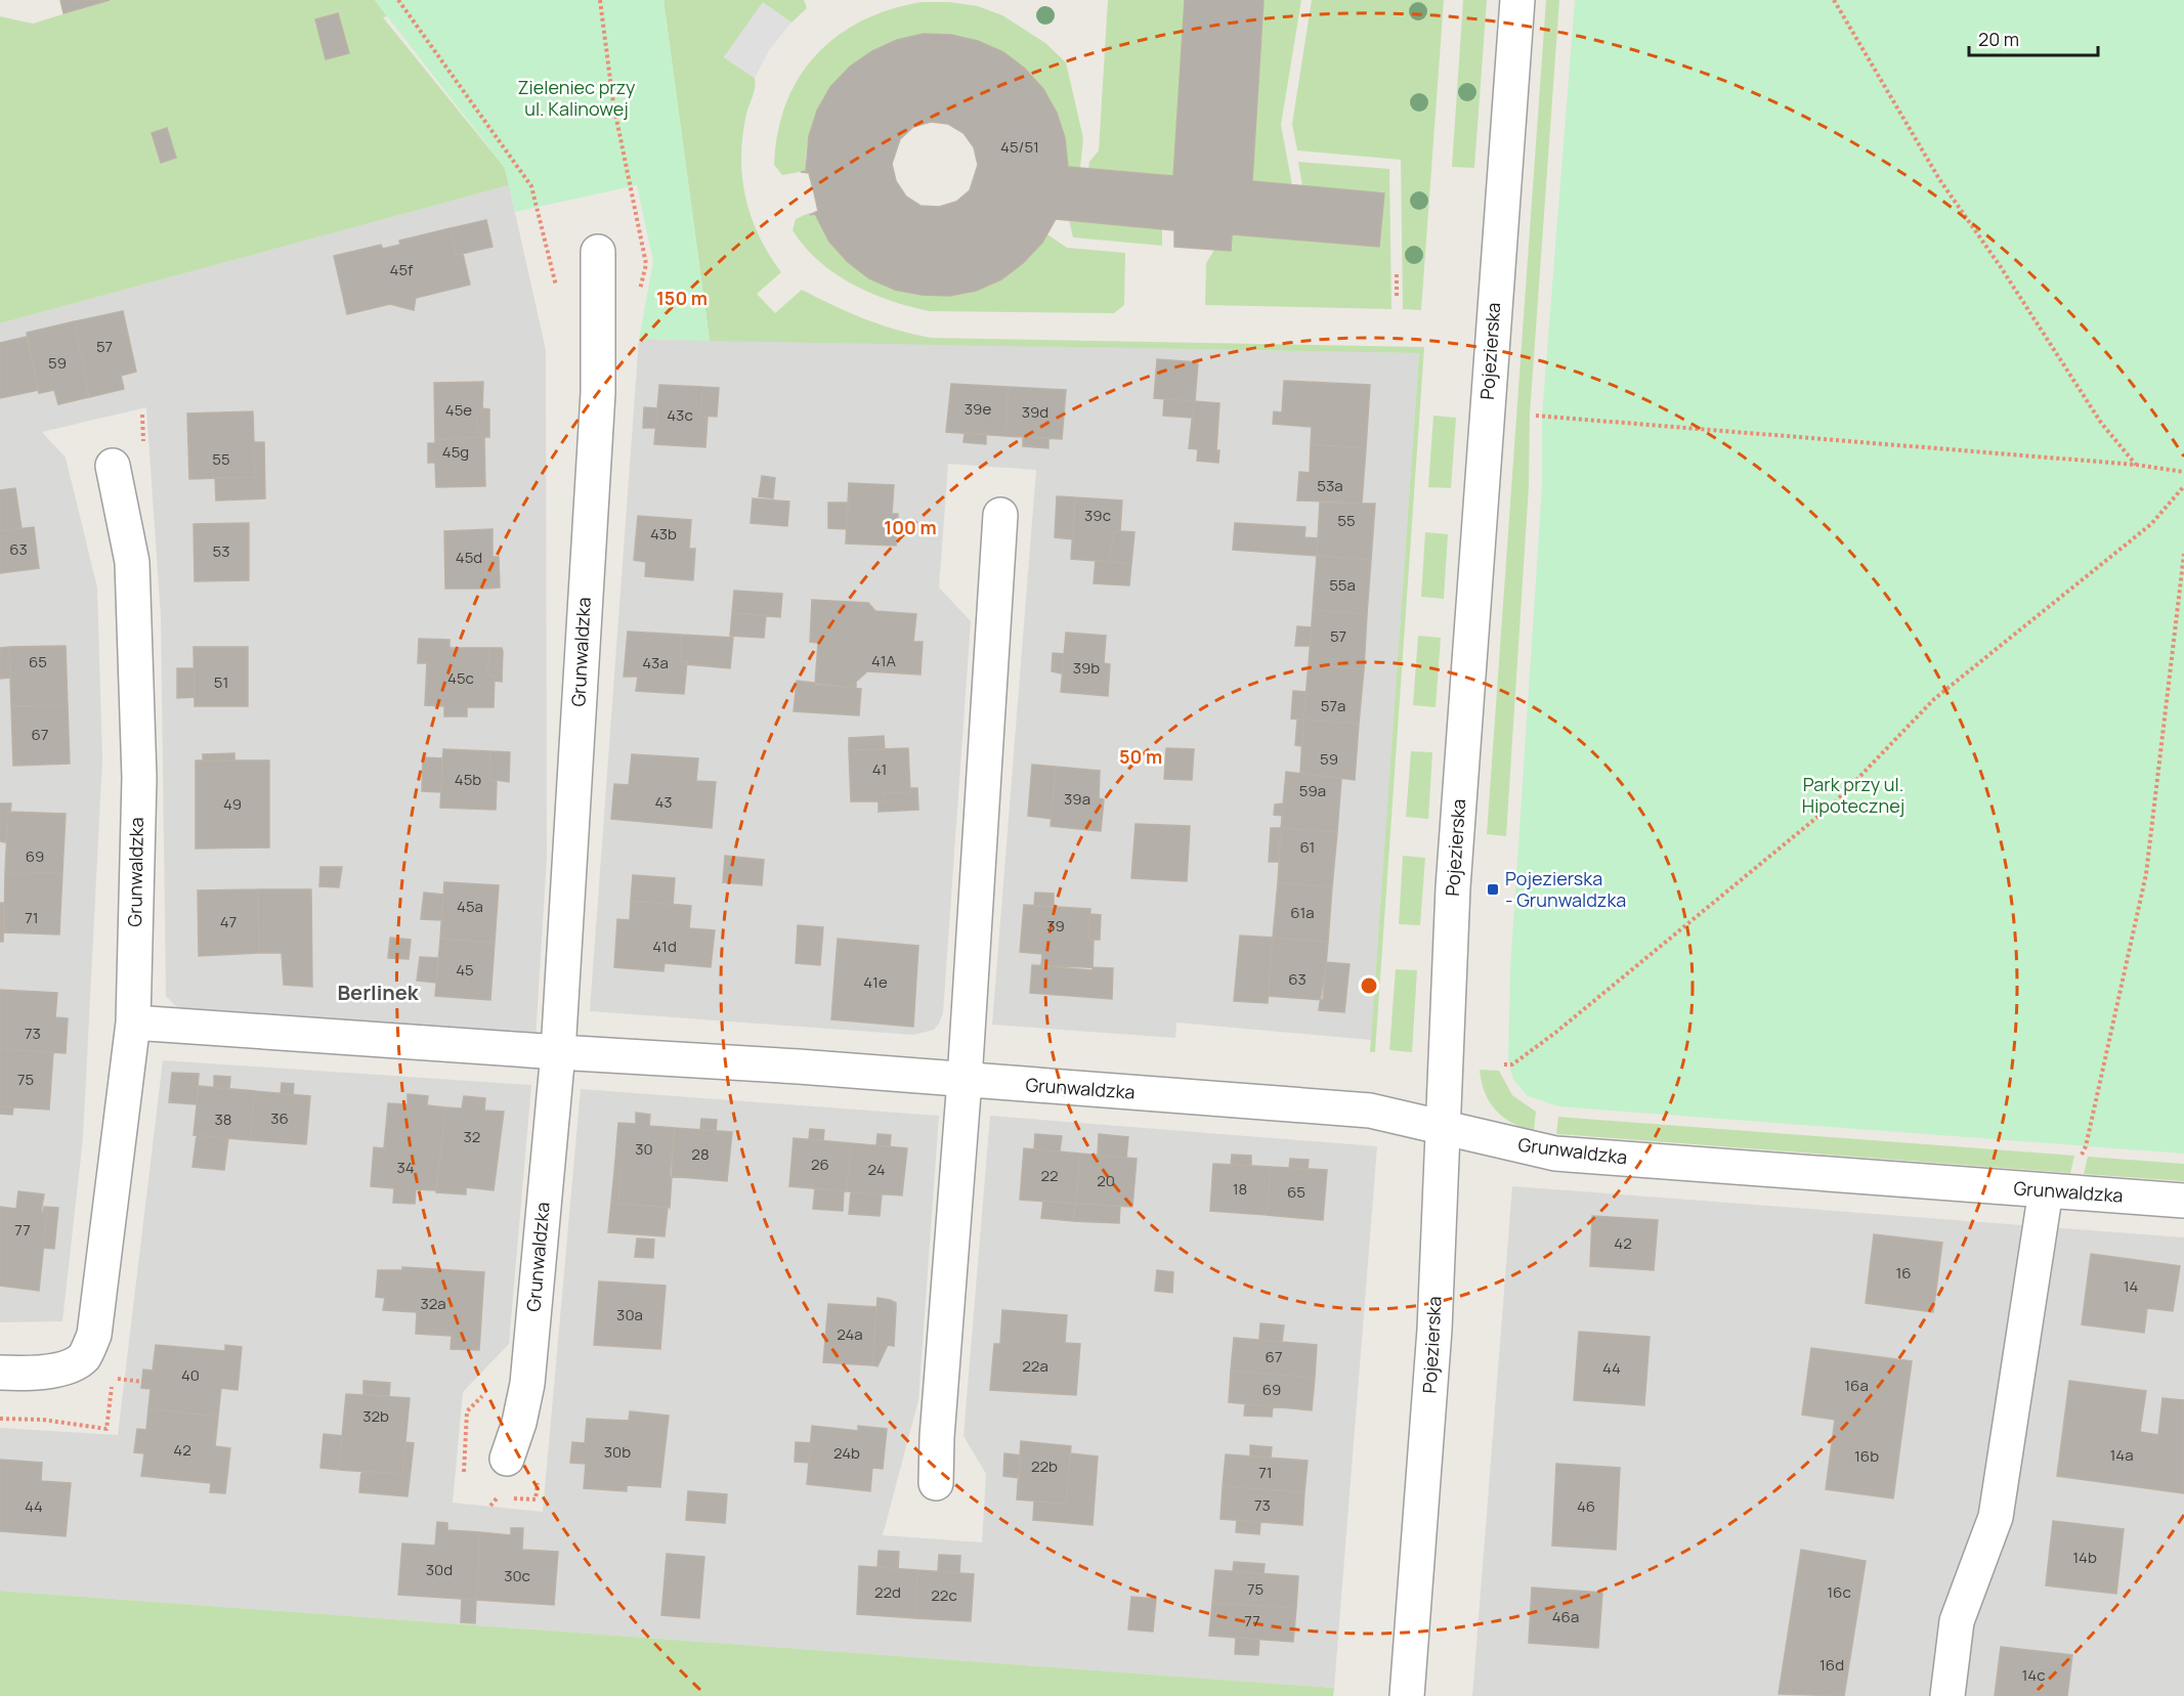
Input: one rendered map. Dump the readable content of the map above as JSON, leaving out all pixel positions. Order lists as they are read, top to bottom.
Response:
{
  "streets": {
    "street": ["Pojezierska", "Grunwaldzka"]
  },
  "crossings": [
    ["Pojezierska", "Grunwaldzka"]
  ],
  "districts": ["Berlinek"],
  "parks": ["Zieleniec przy ul. Kalinowej", "Park przy ul. Hipotecznej"],
  "places": {
    "transit": ["Pojezierska - Grunwaldzka"]
  },
  "house_numbers": [
    "45/51",
    "45f",
    "57",
    "59",
    "39e",
    "45e",
    "39d",
    "43c",
    "45g",
    "55",
    "53a",
    "39c",
    "55",
    "43b",
    "63",
    "53",
    "45d",
    "55a",
    "57",
    "41A",
    "65",
    "43a",
    "39b",
    "45c",
    "51",
    "57a",
    "67",
    "59",
    "41",
    "45b",
    "59a",
    "39a",
    "43",
    "49",
    "61",
    "69",
    "45a",
    "61a",
    "71",
    "47",
    "39",
    "41d",
    "45",
    "63",
    "41e",
    "73",
    "75",
    "36",
    "38",
    "32",
    "30",
    "28",
    "26",
    "34",
    "24",
    "22",
    "20",
    "18",
    "65",
    "77",
    "42",
    "16",
    "14",
    "32a",
    "30a",
    "24a",
    "67",
    "22a",
    "44",
    "40",
    "16a",
    "69",
    "32b",
    "42",
    "30b",
    "24b",
    "14a",
    "16b",
    "22b",
    "71",
    "73",
    "44",
    "46",
    "14b",
    "30d",
    "30c",
    "75",
    "22d",
    "16c",
    "22c",
    "46a",
    "77",
    "16d",
    "14c"
  ],
  "scale_bar": "20 m",
  "rings": ["150 m", "100 m", "50 m"]
}
